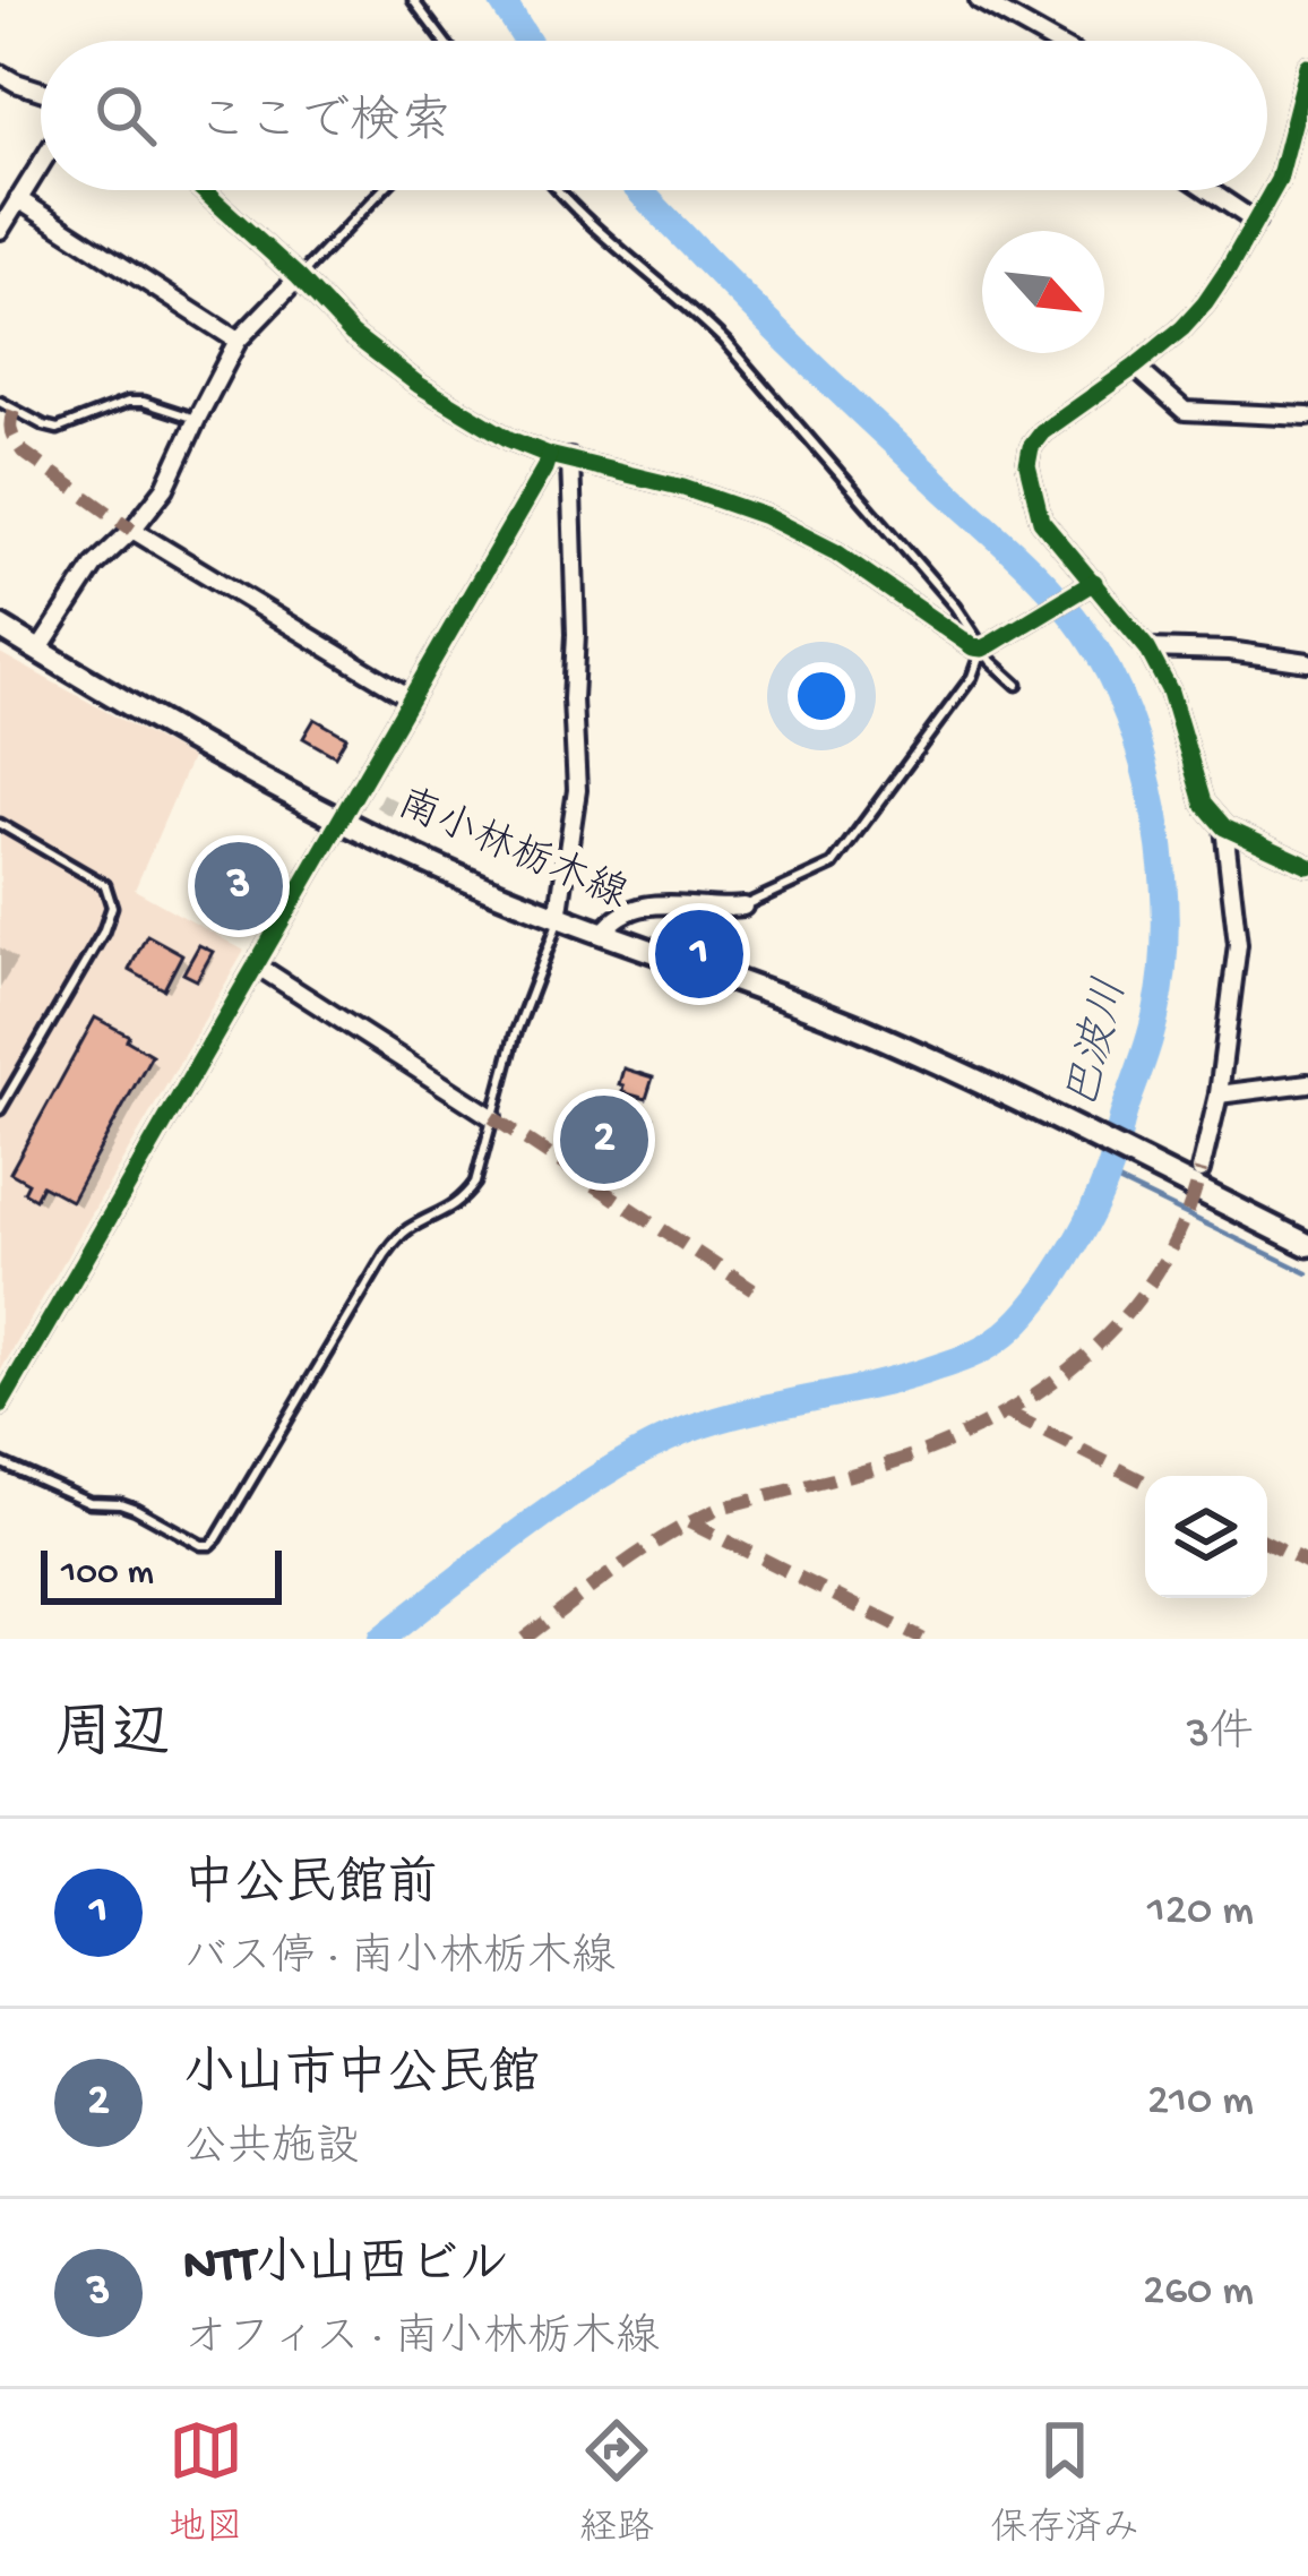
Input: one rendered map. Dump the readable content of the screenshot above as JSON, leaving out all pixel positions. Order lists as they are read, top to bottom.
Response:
{
  "streets": {
    "main road": ["南小林栃木線"]
  },
  "water": ["巴波川"],
  "scale_bar": "100 m",
  "north": "bottom right",
  "page": {
    "search": "ここで検索",
    "pins": ["3", "1", "2"],
    "scale": "100 m",
    "heading": ["周辺", "3件"],
    "list": [
      {
        "mark": "1",
        "name": "中公民館前",
        "note": "バス停 · 南小林栃木線",
        "value": "120 m"
      },
      {
        "mark": "2",
        "name": "小山市中公民館",
        "note": "公共施設",
        "value": "210 m"
      },
      {
        "mark": "3",
        "name": "NTT小山西ビル",
        "note": "オフィス · 南小林栃木線",
        "value": "260 m"
      }
    ],
    "nav": ["地図", "経路", "保存済み"]
  }
}
